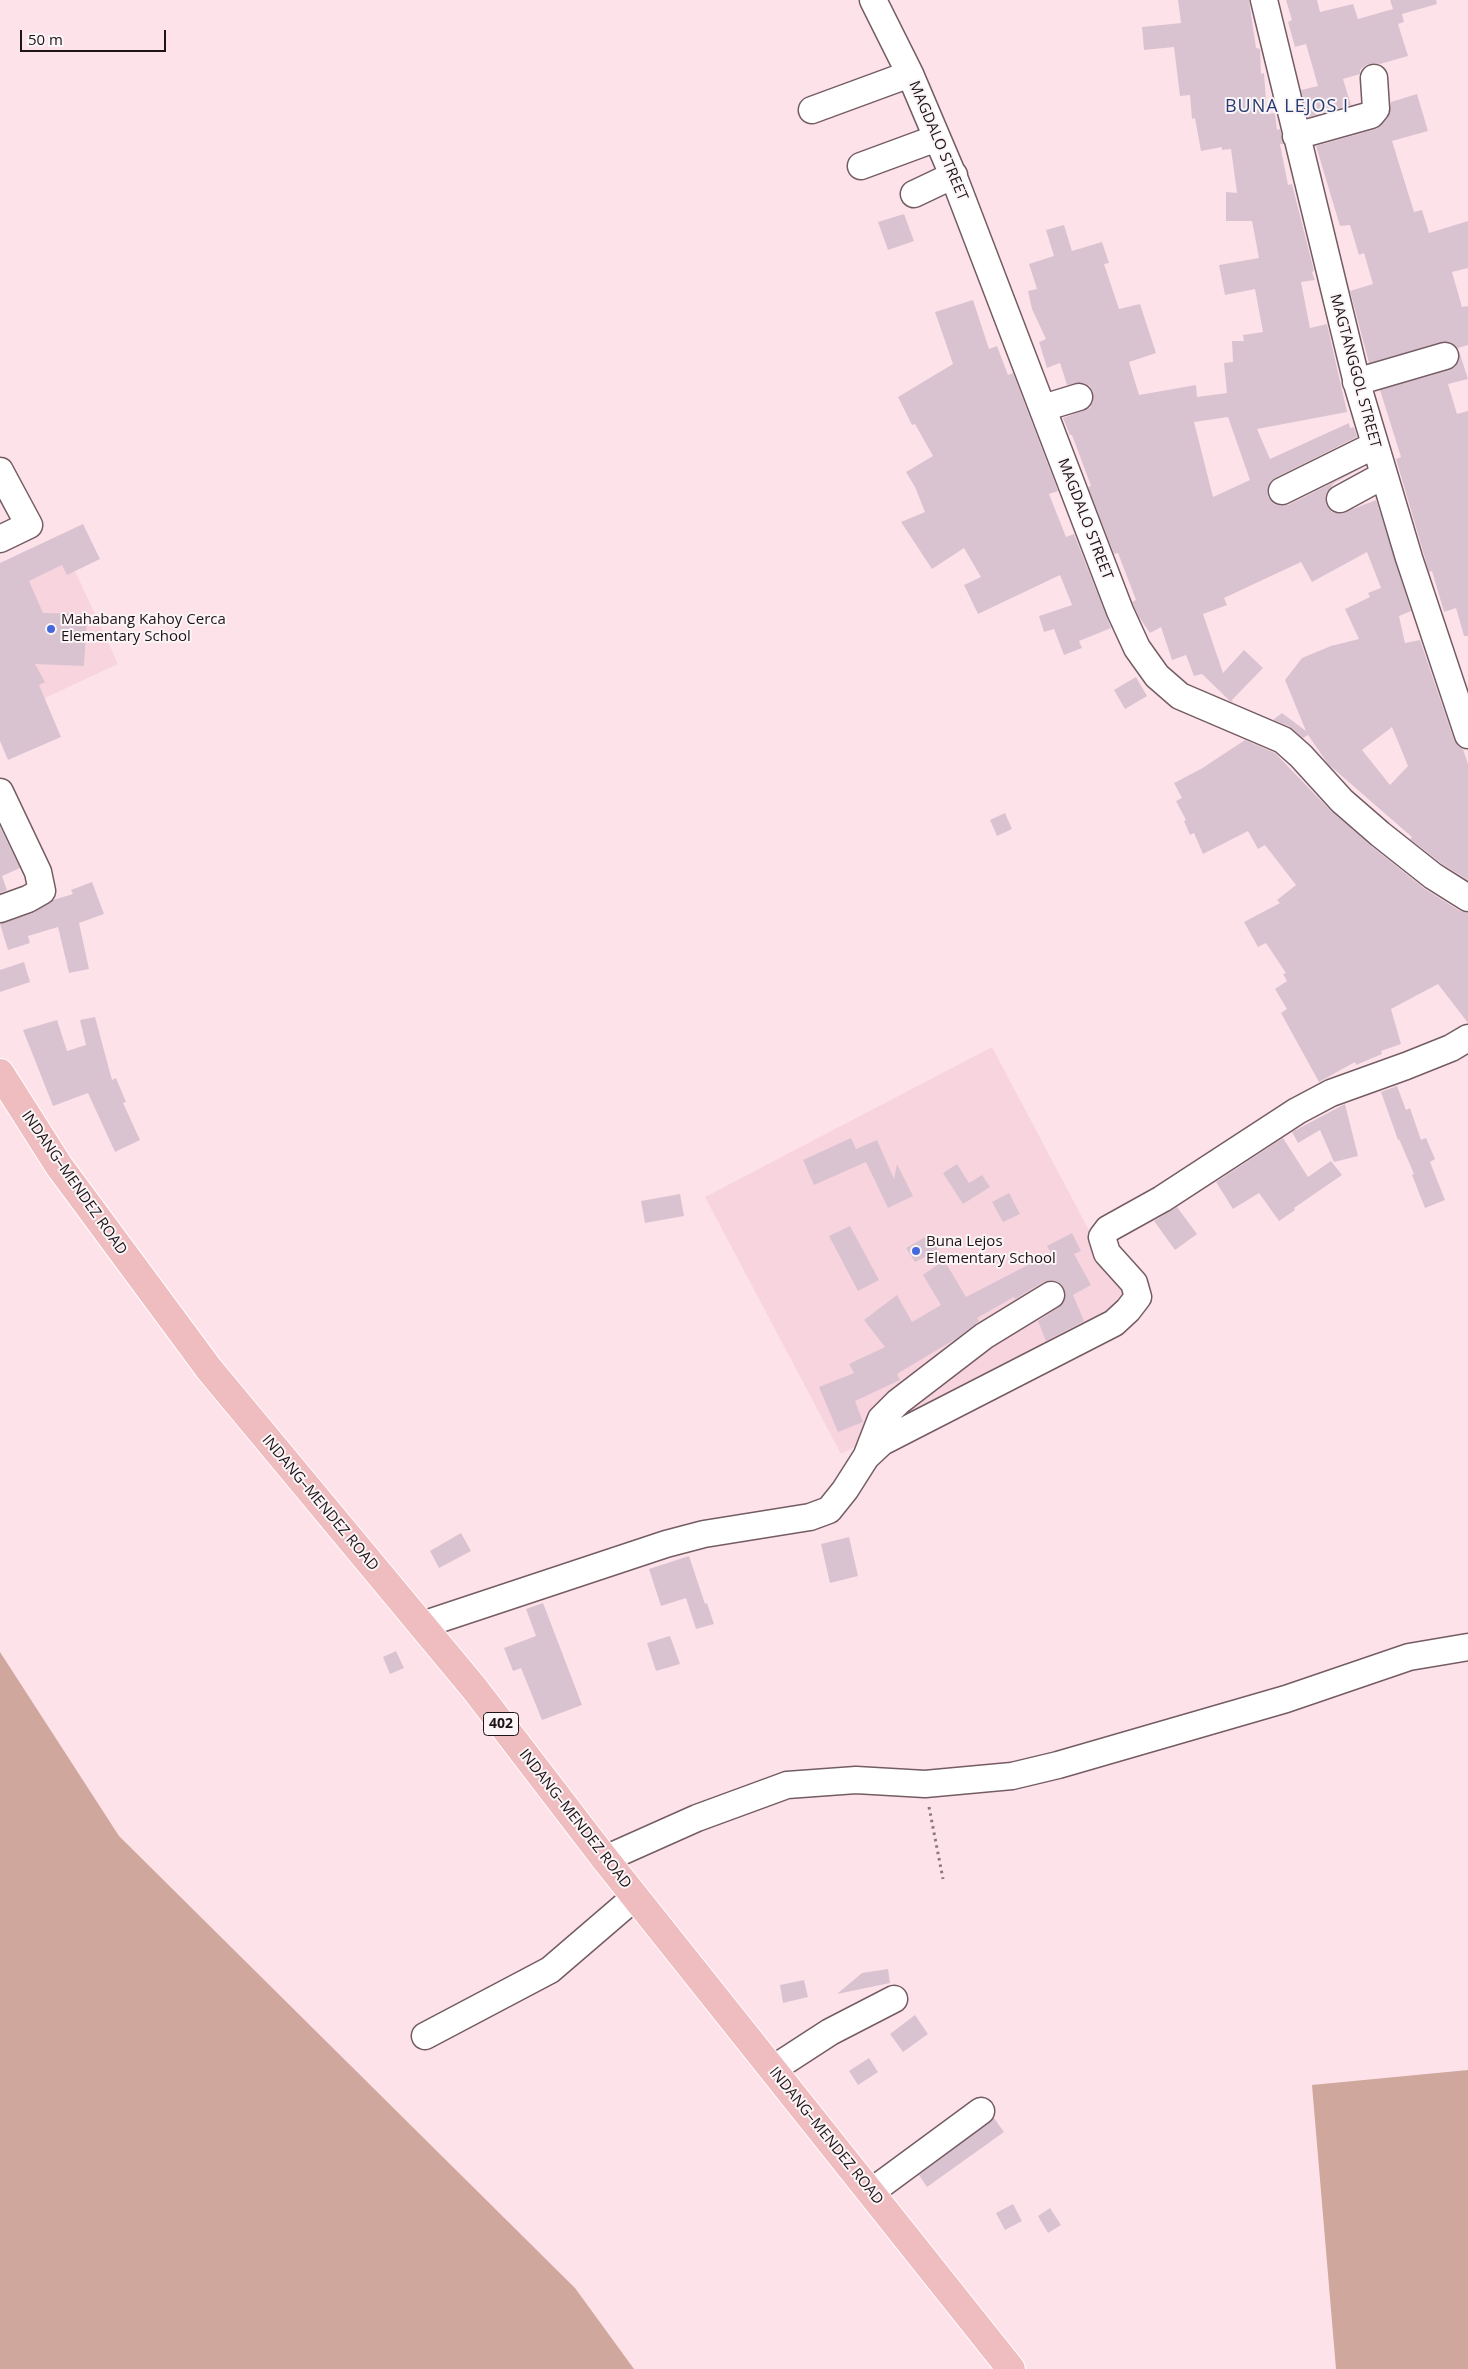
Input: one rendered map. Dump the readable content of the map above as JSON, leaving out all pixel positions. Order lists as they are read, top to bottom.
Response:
{
  "streets": {
    "main road": ["INDANG–MENDEZ ROAD", "402"],
    "street": ["MAGDALO STREET", "MAGTANGGOL STREET"]
  },
  "districts": ["BUNA LEJOS I"],
  "places": ["Mahabang Kahoy Cerca Elementary School", "Buna Lejos Elementary School"],
  "scale_bar": "50 m"
}
